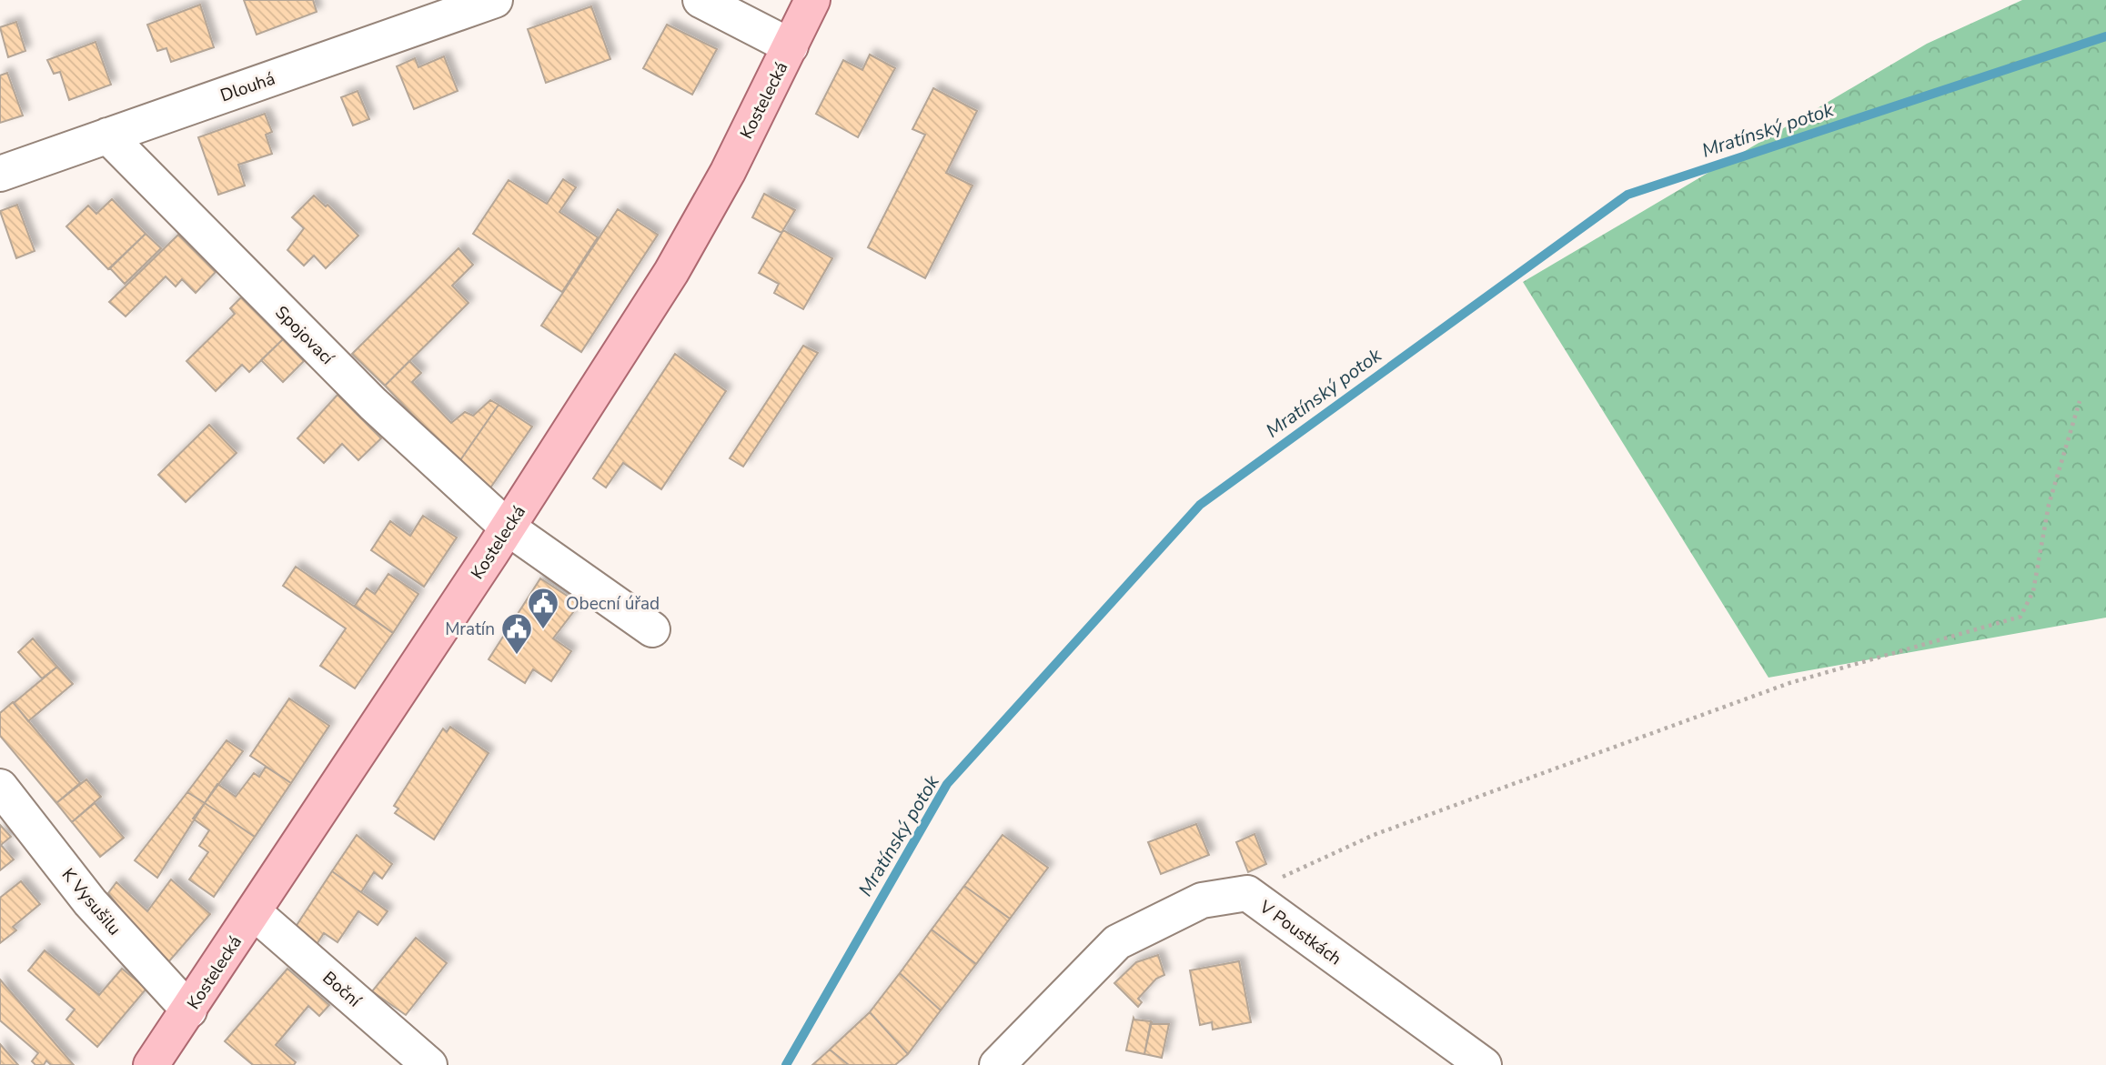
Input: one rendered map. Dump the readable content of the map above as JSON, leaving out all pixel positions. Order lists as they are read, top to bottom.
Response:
{
  "streets": {
    "main road": ["Kostelecká"],
    "street": [
      "Dlouhá",
      "Spojovací",
      "K Vysušilu",
      "V Poustkách",
      "Boční"
    ]
  },
  "crossings": [
    ["Dlouhá", "Spojovací"],
    ["Kostelecká", "Spojovací"],
    ["Kostelecká", "K Vysušilu"],
    ["Kostelecká", "Boční"]
  ],
  "water": ["Mratínský potok"],
  "places": {
    "public building": ["Obecní úřad", "Mratín"]
  }
}
